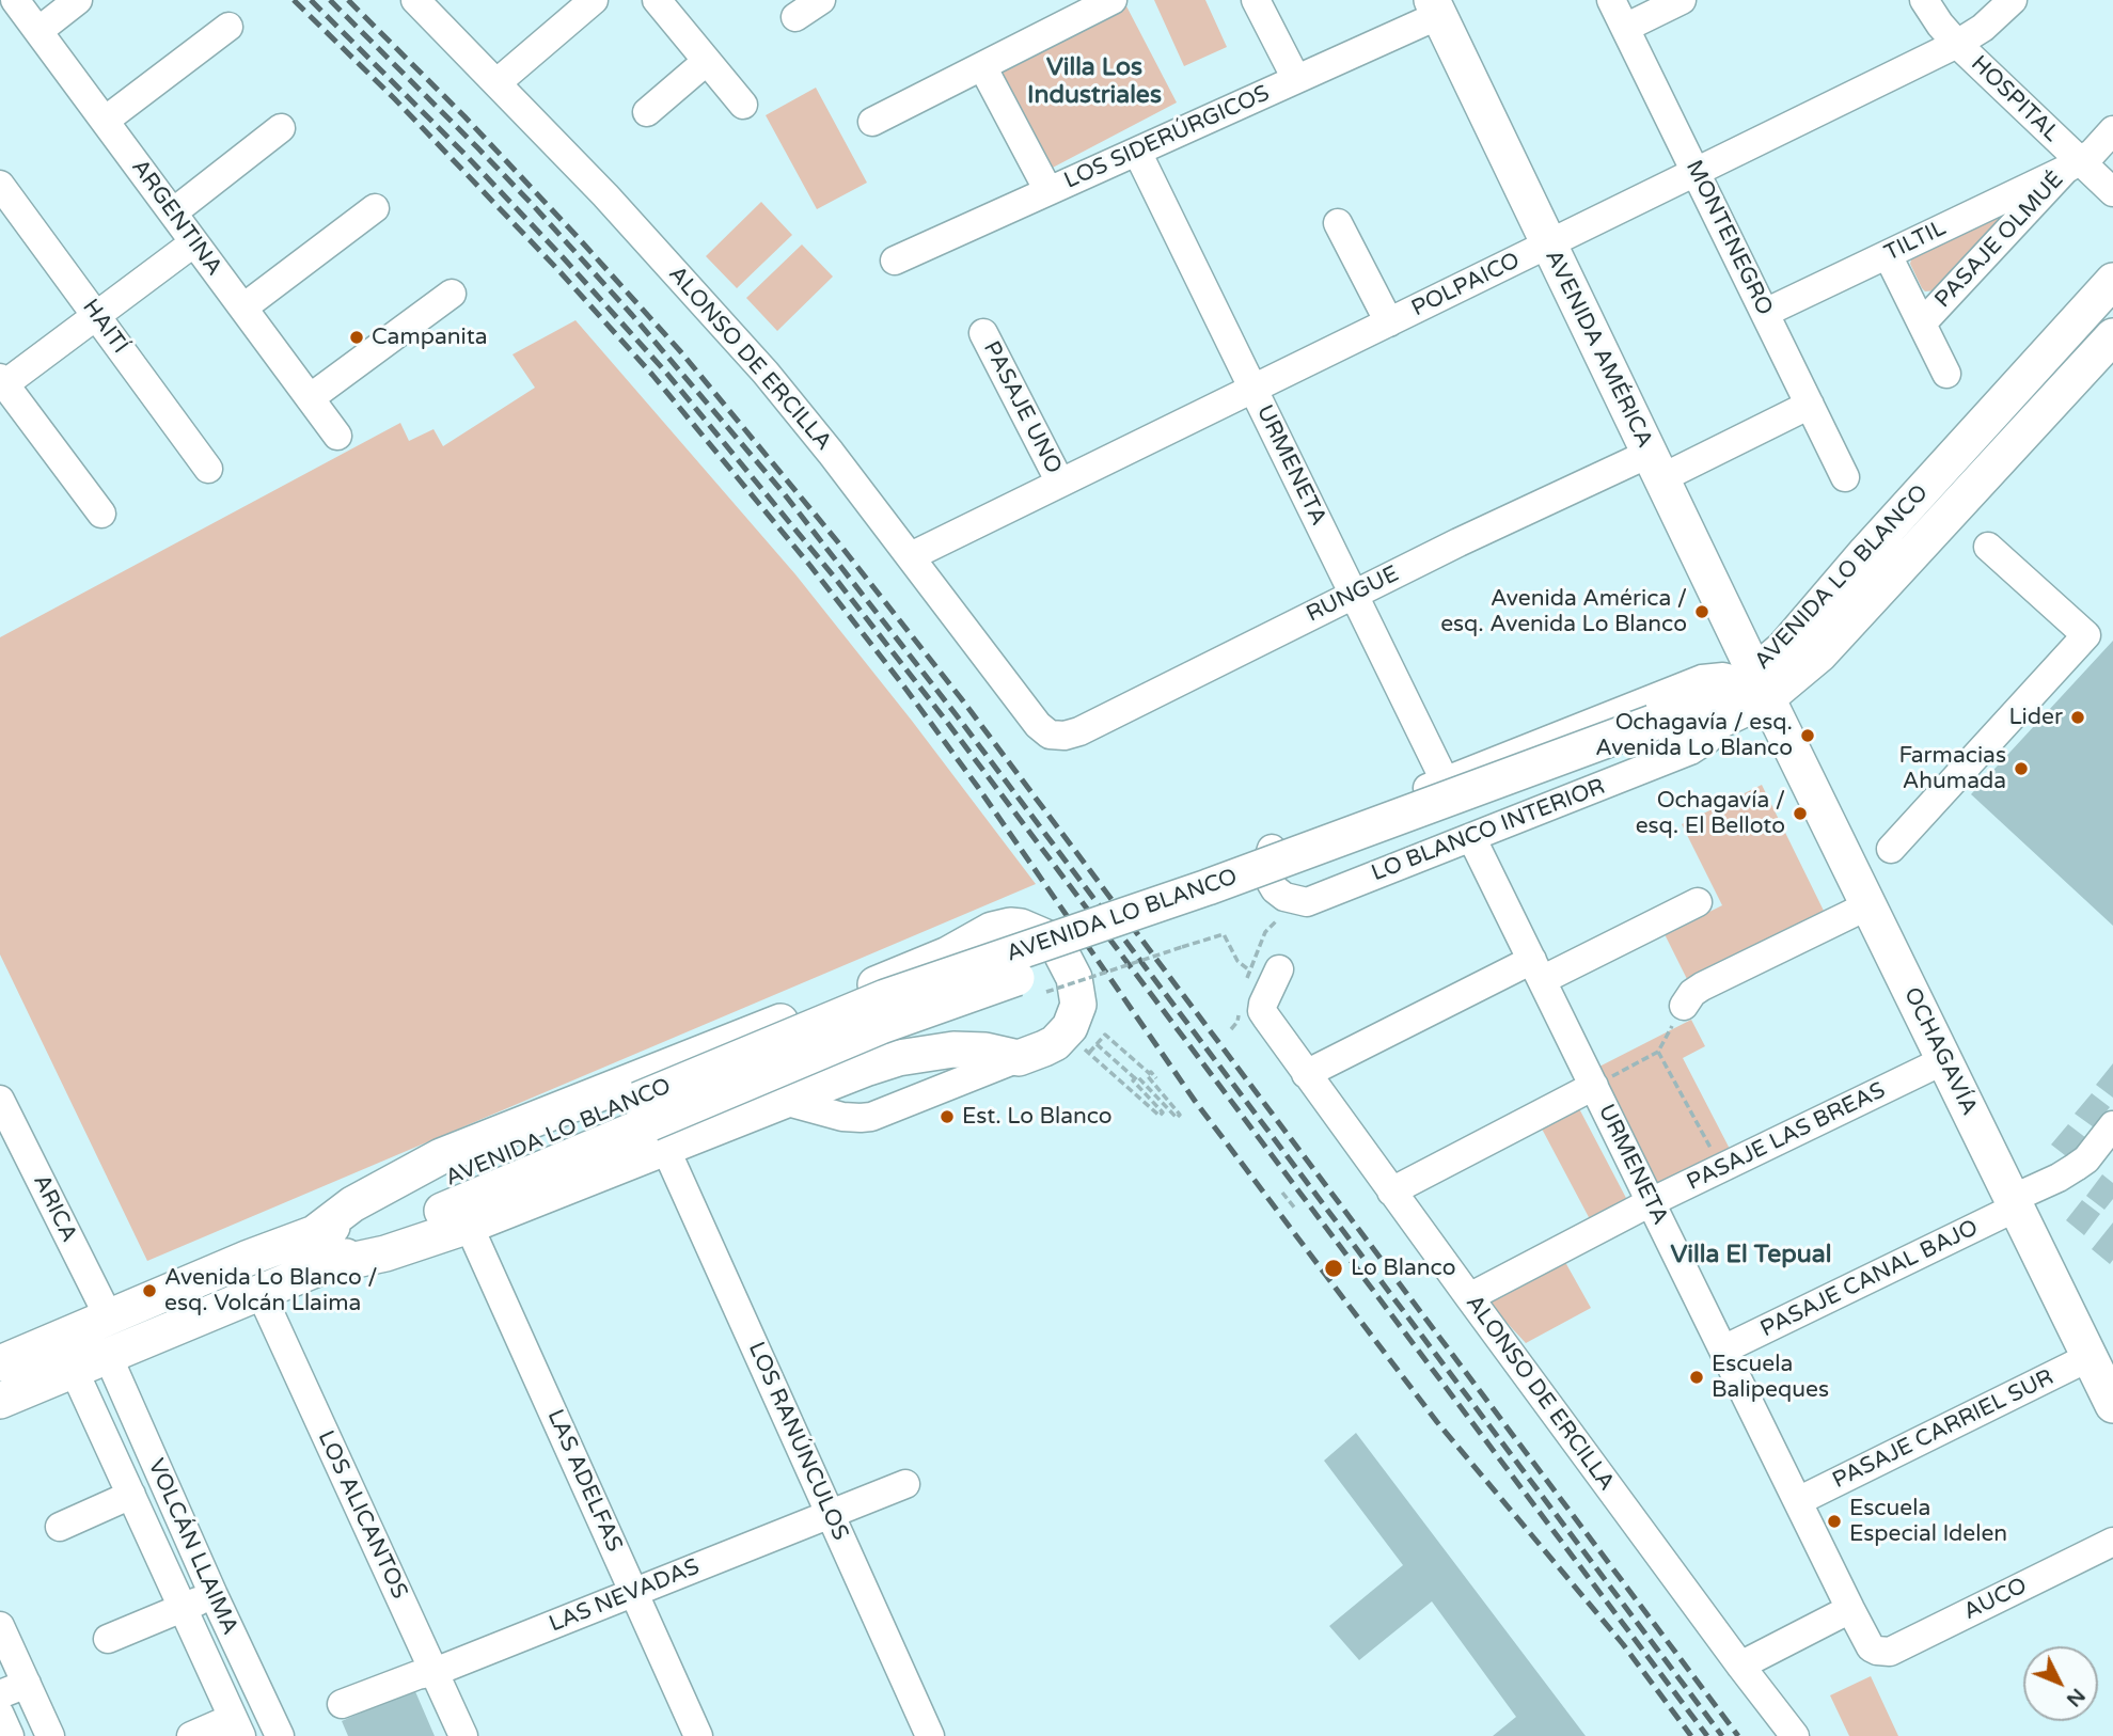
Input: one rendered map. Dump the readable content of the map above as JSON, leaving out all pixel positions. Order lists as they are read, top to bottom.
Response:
{
  "streets": {
    "main road": ["AVENIDA AMÉRICA", "AVENIDA LO BLANCO", "OCHAGAVÍA"],
    "street": [
      "HOSPITAL",
      "LOS SIDERÚRGICOS",
      "ARGENTINA",
      "MONTENEGRO",
      "PASAJE OLMUÉ",
      "TILTIL",
      "POLPAICO",
      "HAITÍ",
      "ALONSO DE ERCILLA",
      "PASAJE UNO",
      "URMENETA",
      "RUNGUE",
      "LO BLANCO INTERIOR",
      "PASAJE LAS BREAS",
      "ARICA",
      "PASAJE CANAL BAJO",
      "PASAJE CARRIEL SUR",
      "LOS RANÚNCULOS",
      "LAS ADELFAS",
      "LOS ALICANTOS",
      "VOLCÁN LLAIMA",
      "LAS NEVADAS",
      "AUCO"
    ]
  },
  "crossings": [
    ["HOSPITAL", "PASAJE OLMUÉ"],
    ["HOSPITAL", "TILTIL"],
    ["HOSPITAL", "POLPAICO"],
    ["LOS SIDERÚRGICOS", "AVENIDA AMÉRICA"],
    ["LOS SIDERÚRGICOS", "URMENETA"],
    ["MONTENEGRO", "TILTIL"],
    ["MONTENEGRO", "POLPAICO"],
    ["MONTENEGRO", "RUNGUE"],
    ["PASAJE OLMUÉ", "TILTIL"],
    ["POLPAICO", "AVENIDA AMÉRICA"],
    ["POLPAICO", "ALONSO DE ERCILLA"],
    ["POLPAICO", "PASAJE UNO"],
    ["POLPAICO", "URMENETA"],
    ["AVENIDA AMÉRICA", "AVENIDA LO BLANCO"],
    ["AVENIDA AMÉRICA", "RUNGUE"],
    ["AVENIDA AMÉRICA", "LO BLANCO INTERIOR"],
    ["AVENIDA AMÉRICA", "OCHAGAVÍA"],
    ["ALONSO DE ERCILLA", "RUNGUE"],
    ["ALONSO DE ERCILLA", "PASAJE LAS BREAS"],
    ["URMENETA", "RUNGUE"],
    ["URMENETA", "LO BLANCO INTERIOR"],
    ["URMENETA", "PASAJE LAS BREAS"],
    ["URMENETA", "PASAJE CANAL BAJO"],
    ["URMENETA", "PASAJE CARRIEL SUR"],
    ["URMENETA", "AUCO"],
    ["AVENIDA LO BLANCO", "LO BLANCO INTERIOR"],
    ["AVENIDA LO BLANCO", "OCHAGAVÍA"],
    ["AVENIDA LO BLANCO", "ARICA"],
    ["AVENIDA LO BLANCO", "LOS RANÚNCULOS"],
    ["AVENIDA LO BLANCO", "LOS ALICANTOS"],
    ["AVENIDA LO BLANCO", "VOLCÁN LLAIMA"],
    ["LO BLANCO INTERIOR", "OCHAGAVÍA"],
    ["OCHAGAVÍA", "PASAJE LAS BREAS"],
    ["OCHAGAVÍA", "PASAJE CANAL BAJO"],
    ["OCHAGAVÍA", "PASAJE CARRIEL SUR"],
    ["LOS RANÚNCULOS", "LAS NEVADAS"],
    ["LAS ADELFAS", "LAS NEVADAS"],
    ["LOS ALICANTOS", "LAS NEVADAS"]
  ],
  "districts": ["Villa Los Industriales", "Villa El Tepual"],
  "places": [
    "Campanita",
    "Avenida América / esq. Avenida Lo Blanco",
    "Lider",
    "Ochagavía / esq. Avenida Lo Blanco",
    "Farmacias Ahumada",
    "Ochagavía / esq. El Belloto",
    "Est. Lo Blanco",
    "Lo Blanco",
    "Avenida Lo Blanco / esq. Volcán Llaima",
    "Escuela Balipeques",
    "Escuela Especial Idelen"
  ],
  "north": "bottom right"
}
